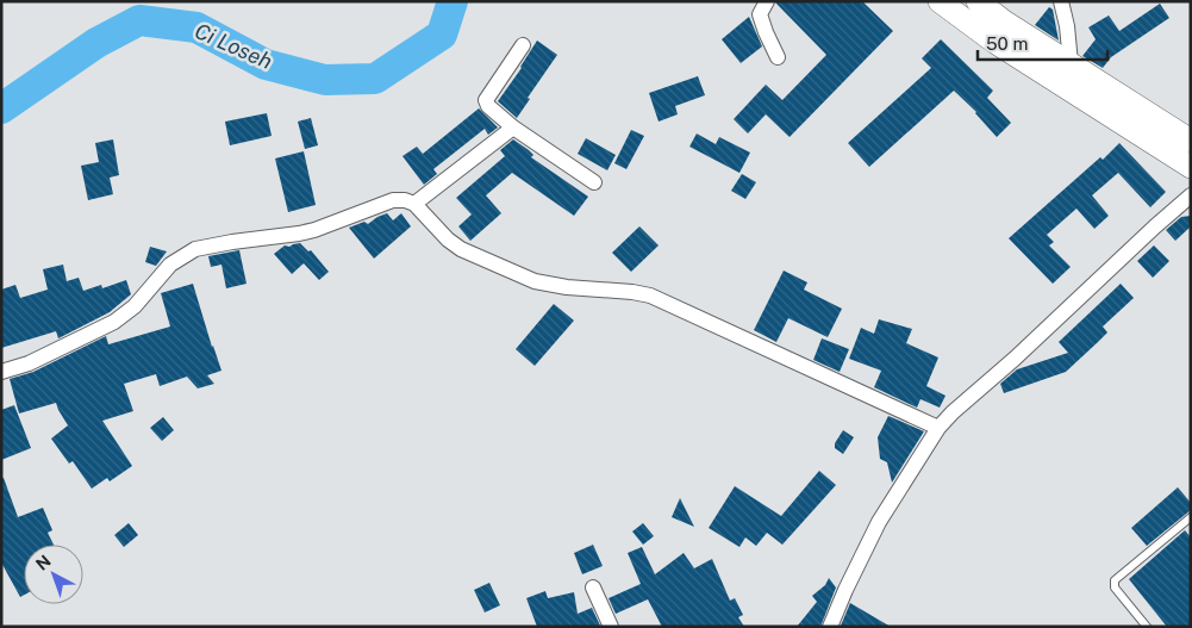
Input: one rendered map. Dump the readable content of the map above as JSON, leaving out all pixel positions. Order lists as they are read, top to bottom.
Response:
{
  "water": ["Ci Loseh"],
  "scale_bar": "50 m",
  "north": "top left"
}
